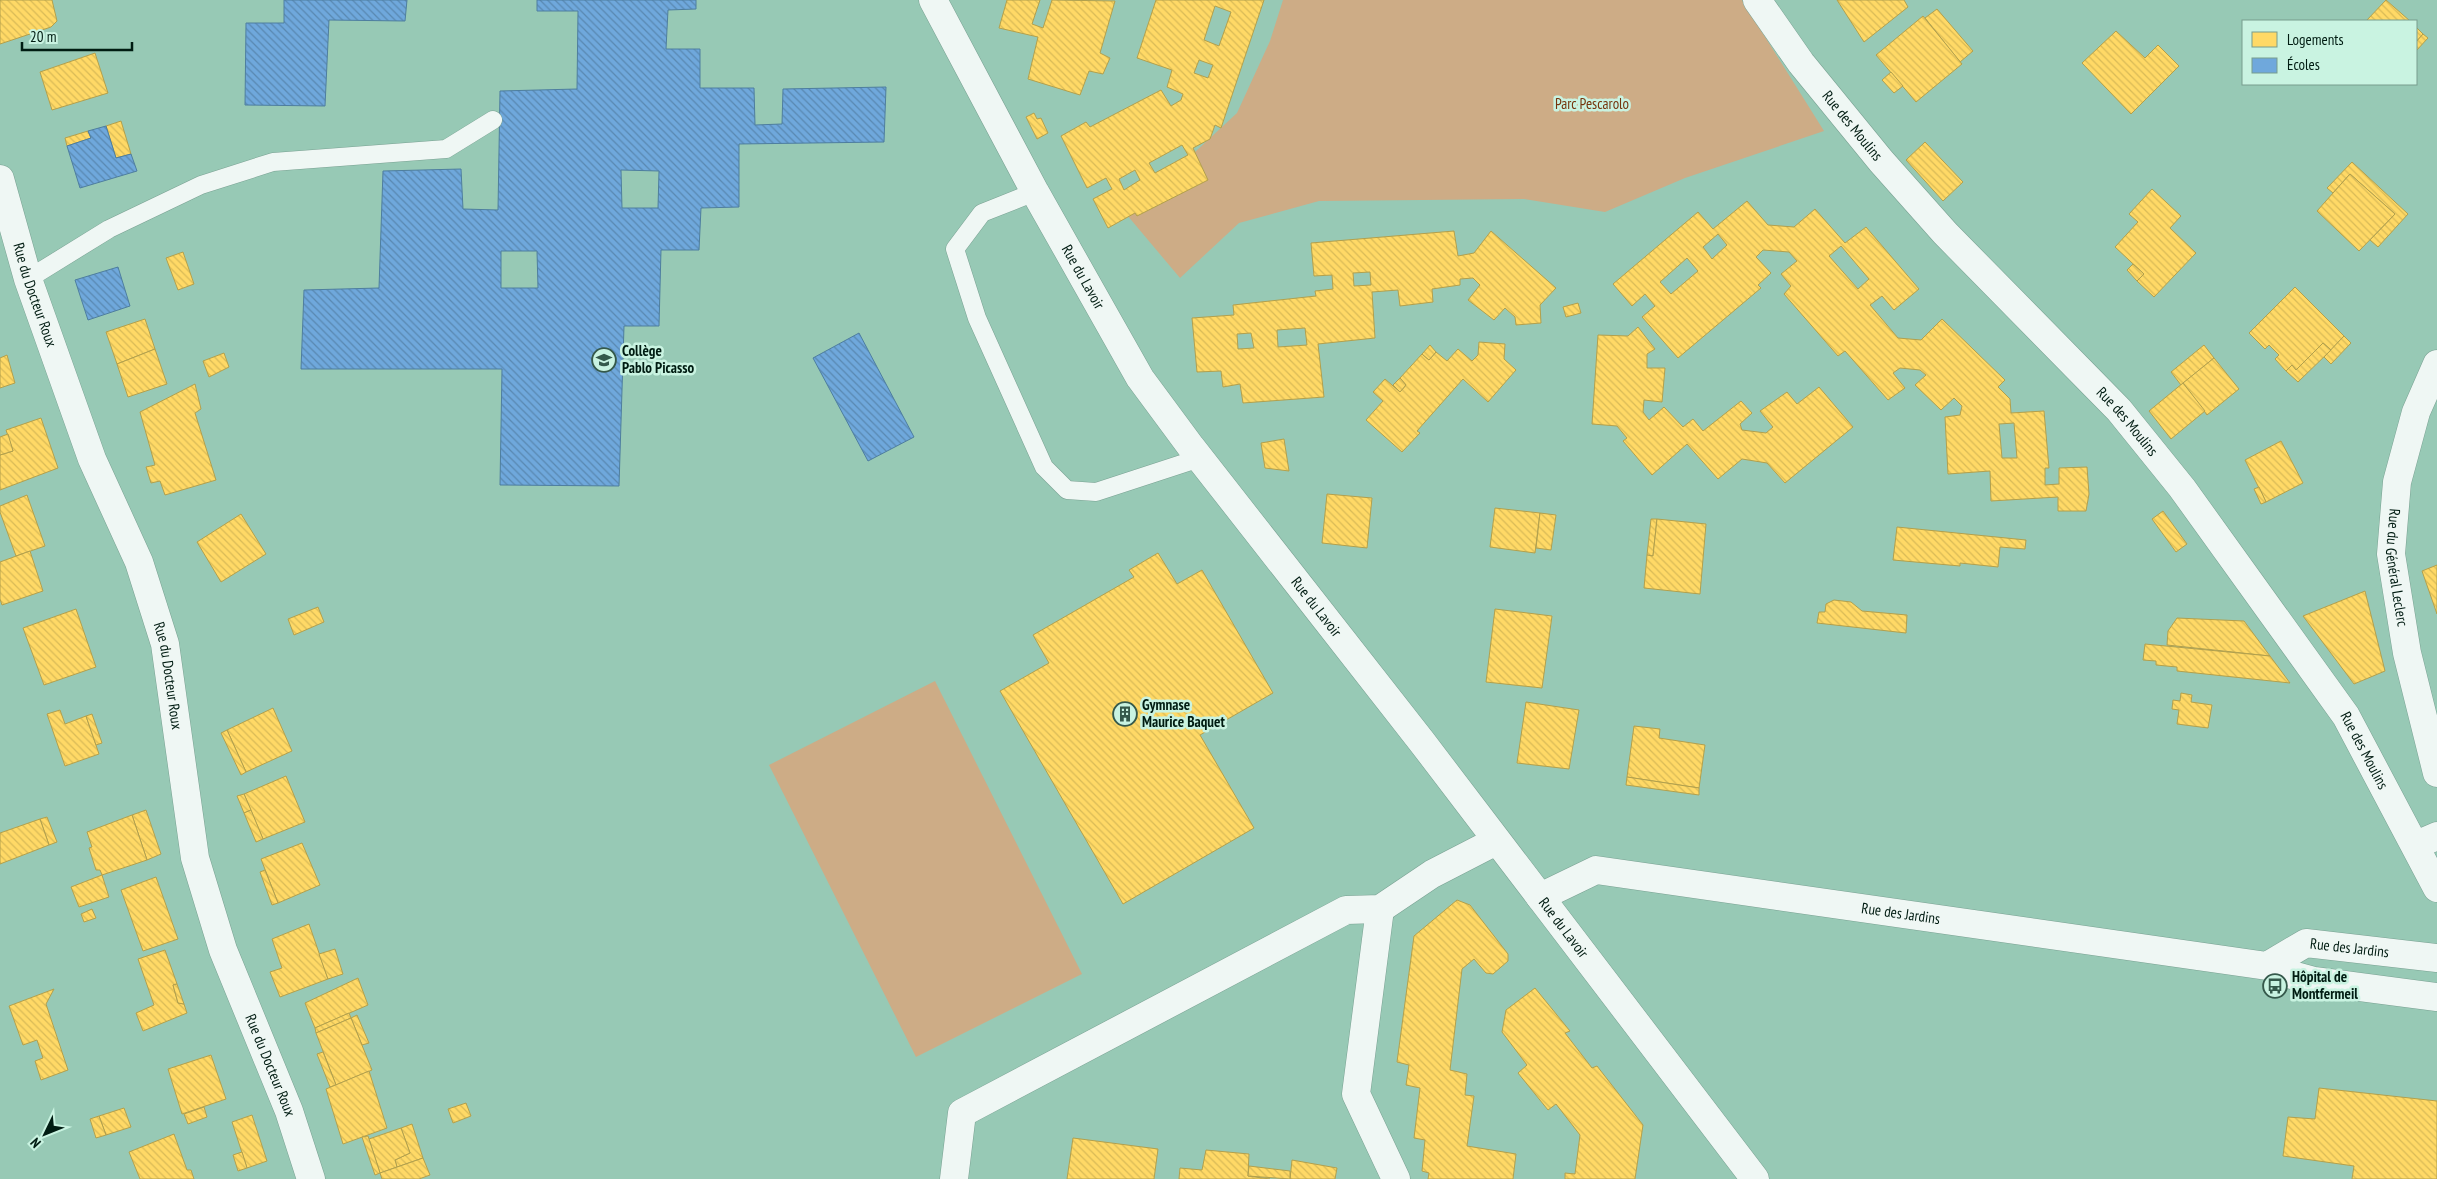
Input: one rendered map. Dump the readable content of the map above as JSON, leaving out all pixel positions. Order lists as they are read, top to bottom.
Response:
{
  "streets": {
    "street": [
      "Rue des Moulins",
      "Rue du Lavoir",
      "Rue du Docteur Roux",
      "Rue du Général Leclerc",
      "Rue des Jardins"
    ]
  },
  "crossings": [
    ["Rue du Lavoir", "Rue des Jardins"]
  ],
  "parks": ["Parc Pescarolo"],
  "places": {
    "school or university": ["Collège Pablo Picasso"],
    "building": ["Gymnase Maurice Baquet"],
    "bus stop": ["Hôpital de Montfermeil"]
  },
  "legend": ["Logements", "Écoles"],
  "scale_bar": "20 m",
  "north": "bottom left"
}
